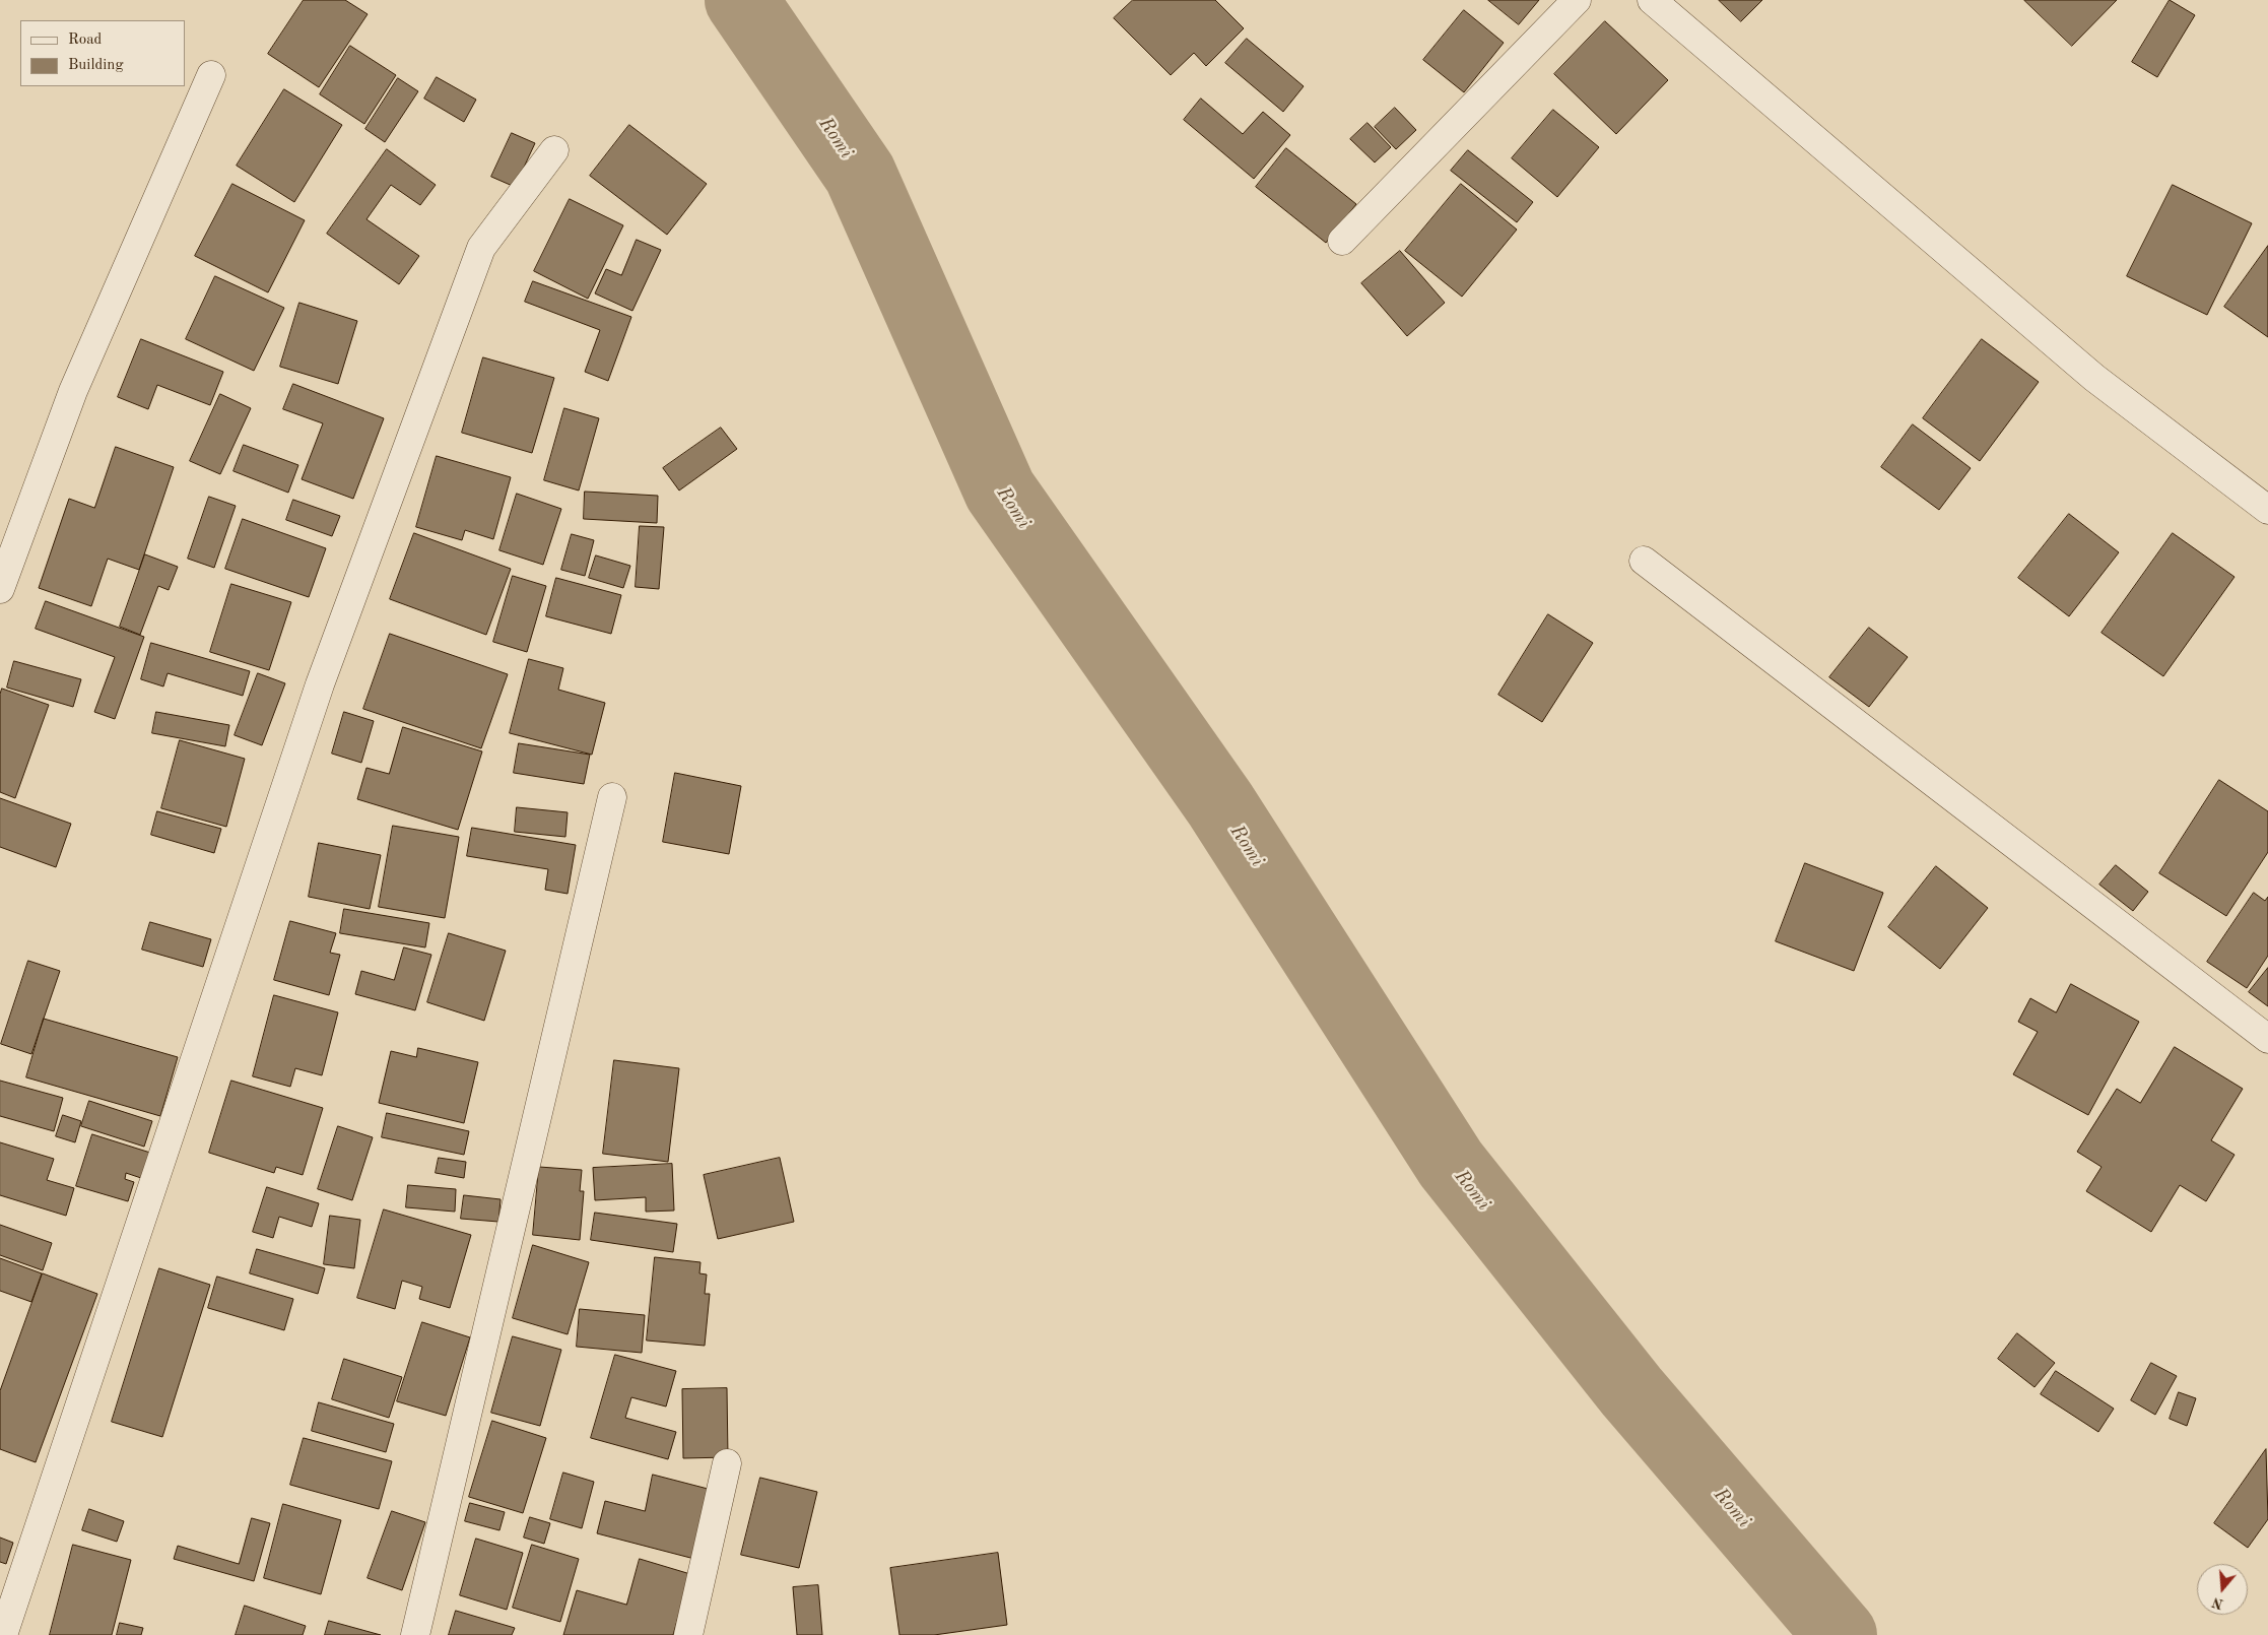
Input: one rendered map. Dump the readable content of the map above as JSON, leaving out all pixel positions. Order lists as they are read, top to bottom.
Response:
{
  "water": ["Romi"],
  "legend": ["Road", "Building"],
  "north": "bottom"
}
